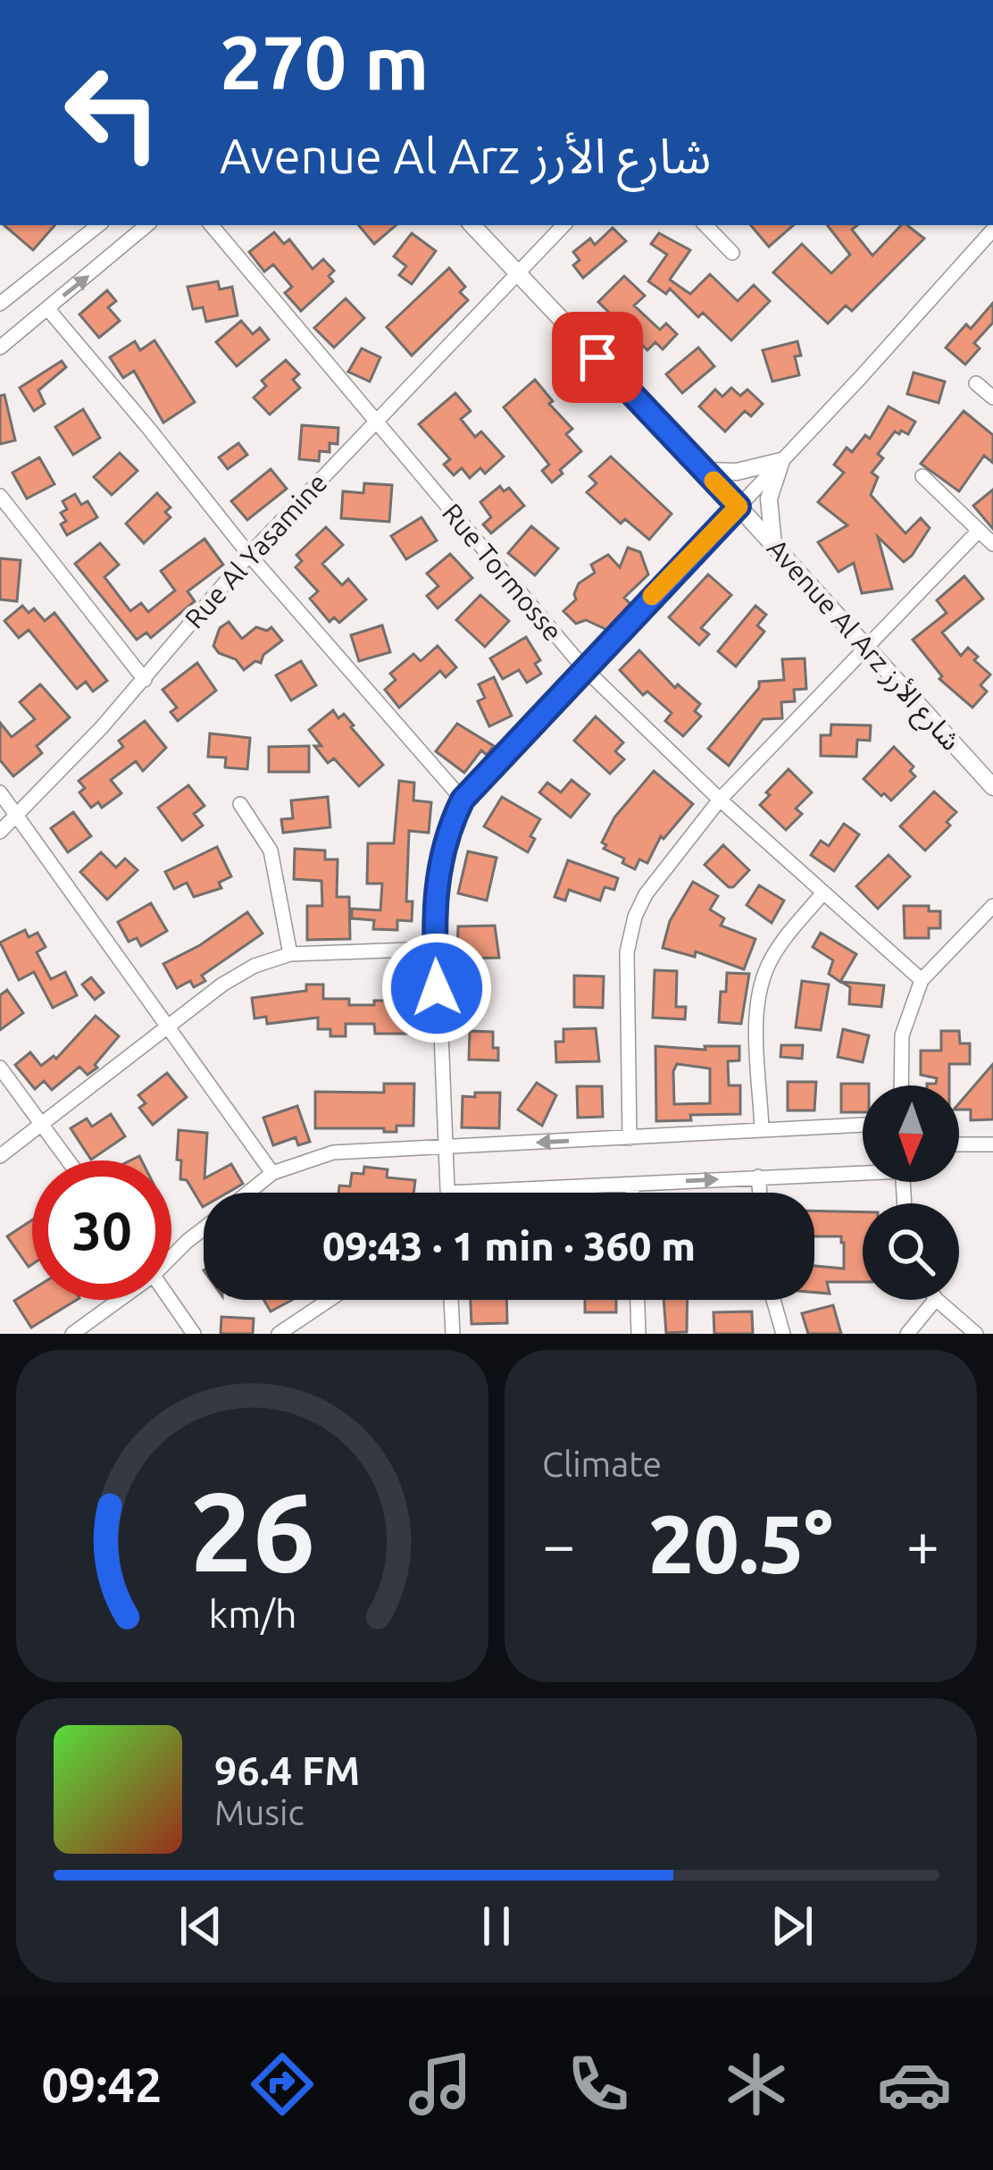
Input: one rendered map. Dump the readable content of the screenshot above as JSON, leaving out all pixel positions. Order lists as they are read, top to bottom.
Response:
{
  "streets": {
    "street": ["Rue Al Yasamine", "Rue Tormosse", "Avenue Al Arz شارع الأرز"]
  },
  "crossings": [
    ["Rue Al Yasamine", "Rue Tormosse"],
    ["Rue Al Yasamine", "Avenue Al Arz شارع الأرز"]
  ],
  "north": "bottom",
  "page": {
    "turn": ["270 m", "Avenue Al Arz شارع الأرز"],
    "limit": "30",
    "trip": "09:43 · 1 min · 360 m",
    "tile": "Climate",
    "heat": ["−", "20.5°", "+"],
    "song": ["96.4 FM", "Music"],
    "tabs": "09:42",
    "gauge": ["26", "km/h"]
  }
}
